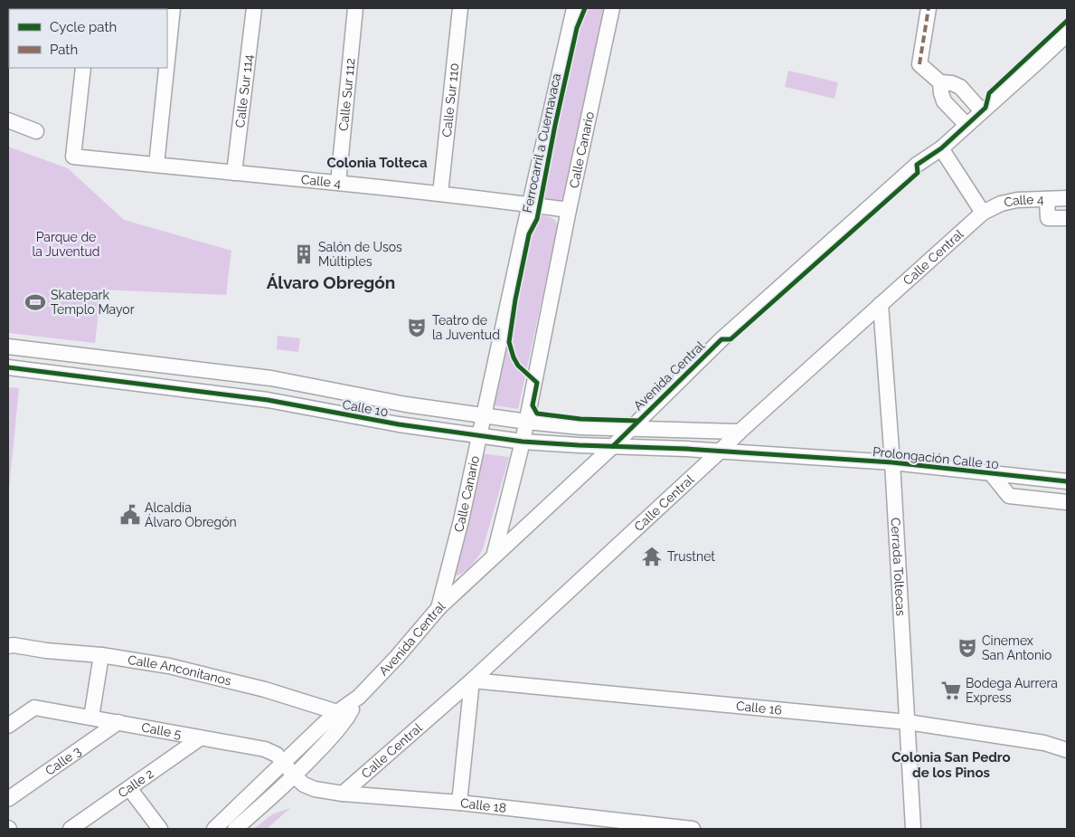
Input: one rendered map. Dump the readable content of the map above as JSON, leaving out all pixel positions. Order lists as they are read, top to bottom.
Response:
{
  "streets": {
    "street": [
      "Calle Sur 114",
      "Calle Sur 112",
      "Calle Sur 110",
      "Calle Canario",
      "Calle 4",
      "Calle Central",
      "Avenida Central",
      "Calle 10",
      "Prolongación Calle 10",
      "Cerrada Toltecas",
      "Calle Anconitanos",
      "Calle 16",
      "Calle 5",
      "Calle 3",
      "Calle 2",
      "Calle 18"
    ],
    "cycle path": ["Ferrocarril a Cuernavaca"]
  },
  "crossings": [
    ["Calle Sur 114", "Calle 4"],
    ["Calle Sur 112", "Calle 4"],
    ["Calle Sur 110", "Calle 4"],
    ["Calle Canario", "Calle 4"],
    ["Calle Canario", "Avenida Central"],
    ["Calle Canario", "Calle 10"],
    ["Calle 4", "Calle Central"],
    ["Calle Central", "Calle 10"],
    ["Calle Central", "Prolongación Calle 10"],
    ["Calle Central", "Cerrada Toltecas"],
    ["Calle Central", "Calle 16"],
    ["Calle Central", "Calle 18"],
    ["Avenida Central", "Calle 10"],
    ["Avenida Central", "Calle Anconitanos"],
    ["Avenida Central", "Calle 5"],
    ["Avenida Central", "Calle 18"],
    ["Calle 10", "Prolongación Calle 10"],
    ["Prolongación Calle 10", "Cerrada Toltecas"],
    ["Cerrada Toltecas", "Calle 16"],
    ["Calle 5", "Calle 3"],
    ["Calle 5", "Calle 2"],
    ["Calle 5", "Calle 18"]
  ],
  "districts": ["Colonia Tolteca", "Álvaro Obregón", "Colonia San Pedro de los Pinos"],
  "parks": ["Parque de la Juventud"],
  "places": {
    "building": ["Salón de Usos Múltiples"],
    "sports": ["Skatepark Templo Mayor"],
    "theatre": ["Teatro de la Juventud", "Cinemex San Antonio"],
    "public building": ["Alcaldía Álvaro Obregón"],
    "temple": ["Trustnet"],
    "supermarket": ["Bodega Aurrera Express"]
  },
  "legend": ["Cycle path", "Path"]
}
